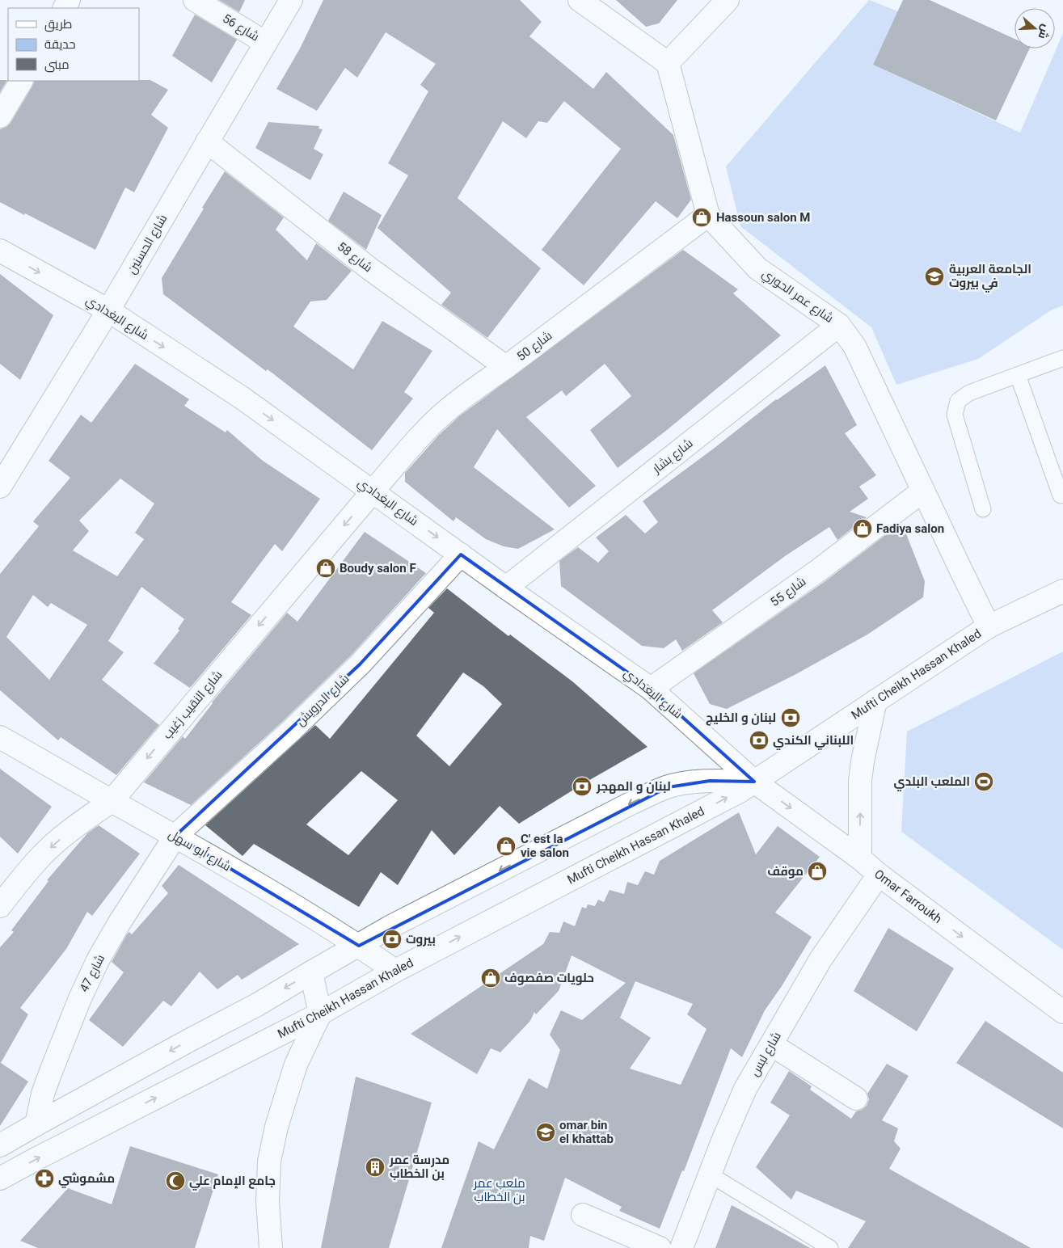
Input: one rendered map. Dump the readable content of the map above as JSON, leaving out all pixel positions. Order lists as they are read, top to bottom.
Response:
{
  "streets": {
    "street": [
      "شارع 56",
      "شارع الحسنين",
      "شارع 58",
      "شارع عمر الحوري",
      "شارع البغدادي",
      "شارع 50",
      "شارع بشار",
      "شارع 55",
      "Mufti Cheikh Hassan Khaled",
      "شارع الدرويش",
      "شارع النقيب زغيب",
      "شارع أبو سهل",
      "Omar Farroukh",
      "شارع 47",
      "شارع لبس"
    ]
  },
  "crossings": [
    ["شارع 56", "شارع الحسنين"],
    ["شارع الحسنين", "شارع 58"],
    ["شارع الحسنين", "شارع البغدادي"],
    ["شارع 58", "شارع 50"],
    ["شارع عمر الحوري", "شارع 50"],
    ["شارع عمر الحوري", "شارع بشار"],
    ["شارع عمر الحوري", "شارع 55"],
    ["شارع عمر الحوري", "Mufti Cheikh Hassan Khaled"],
    ["شارع البغدادي", "شارع 50"],
    ["شارع البغدادي", "شارع بشار"],
    ["شارع البغدادي", "شارع 55"],
    ["شارع البغدادي", "Mufti Cheikh Hassan Khaled"],
    ["شارع البغدادي", "شارع الدرويش"],
    ["شارع البغدادي", "شارع النقيب زغيب"],
    ["شارع البغدادي", "Omar Farroukh"],
    ["شارع 50", "شارع النقيب زغيب"],
    ["Mufti Cheikh Hassan Khaled", "شارع أبو سهل"],
    ["Mufti Cheikh Hassan Khaled", "Omar Farroukh"],
    ["شارع الدرويش", "شارع أبو سهل"],
    ["شارع الدرويش", "شارع 47"],
    ["شارع النقيب زغيب", "شارع أبو سهل"],
    ["شارع أبو سهل", "شارع 47"],
    ["Omar Farroukh", "شارع لبس"]
  ],
  "one_way": ["شارع البغدادي", "شارع النقيب زغيب", "Omar Farroukh"],
  "parks": ["ملعب عمر بن الخطاب"],
  "places": {
    "shop": [
      "Hassoun salon M",
      "Fadiya salon",
      "Boudy salon F",
      "C' est la vie salon",
      "موقف",
      "حلويات صفصوف"
    ],
    "school or university": ["الجامعة العربية في بيروت", "omar bin el khattab"],
    "bank": [
      "لبنان و الخليج",
      "اللبناني الكندي",
      "لبنان و المهجر",
      "بيروت"
    ],
    "sports": ["الملعب البلدي"],
    "building": ["مدرسة عمر بن الخطاب"],
    "pharmacy": ["مشموشي"],
    "mosque": ["جامع الإمام علي"]
  },
  "legend": ["طريق", "حديقة", "مبنى"],
  "north": "right"
}
